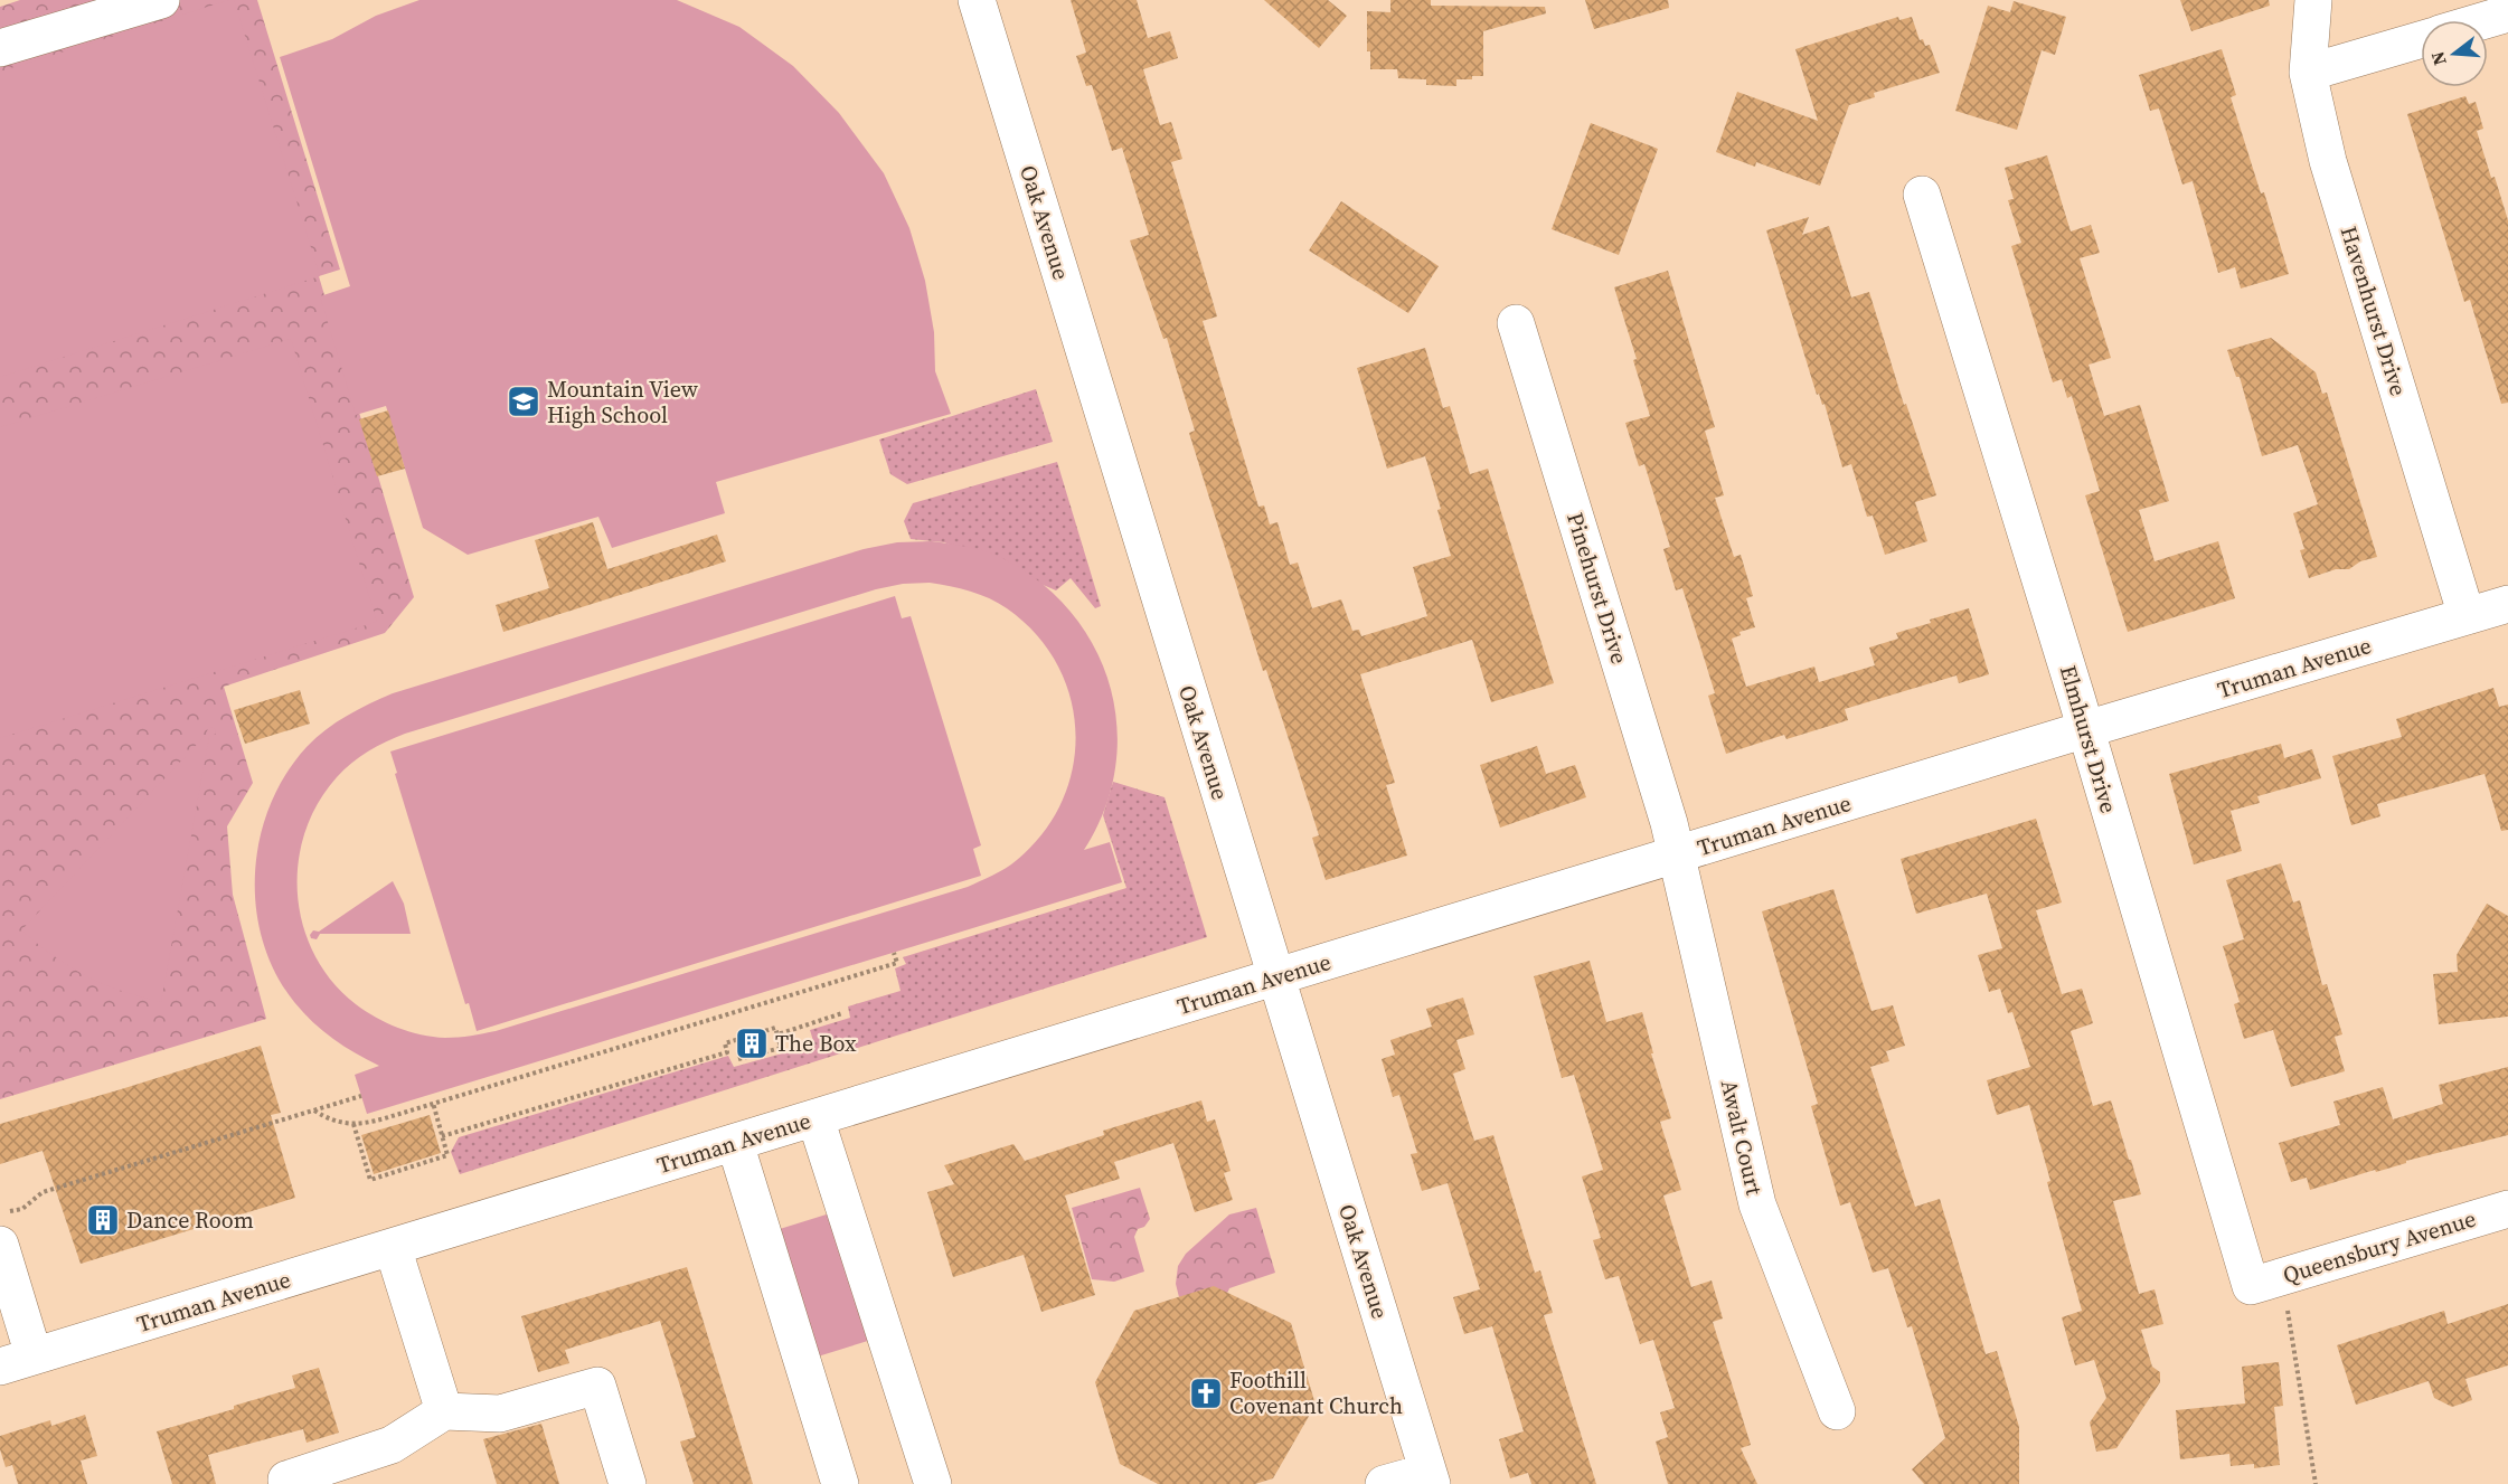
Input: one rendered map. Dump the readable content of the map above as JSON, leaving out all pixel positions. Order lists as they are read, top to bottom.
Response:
{
  "streets": {
    "street": [
      "Oak Avenue",
      "Havenhurst Drive",
      "Pinehurst Drive",
      "Truman Avenue",
      "Elmhurst Drive",
      "Awalt Court",
      "Queensbury Avenue"
    ]
  },
  "crossings": [
    ["Oak Avenue", "Truman Avenue"],
    ["Havenhurst Drive", "Truman Avenue"],
    ["Pinehurst Drive", "Truman Avenue"],
    ["Pinehurst Drive", "Awalt Court"],
    ["Truman Avenue", "Elmhurst Drive"],
    ["Truman Avenue", "Awalt Court"],
    ["Elmhurst Drive", "Queensbury Avenue"]
  ],
  "places": {
    "school or university": ["Mountain View High School"],
    "building": ["The Box", "Dance Room"],
    "church": ["Foothill Covenant Church"]
  },
  "north": "left"
}
